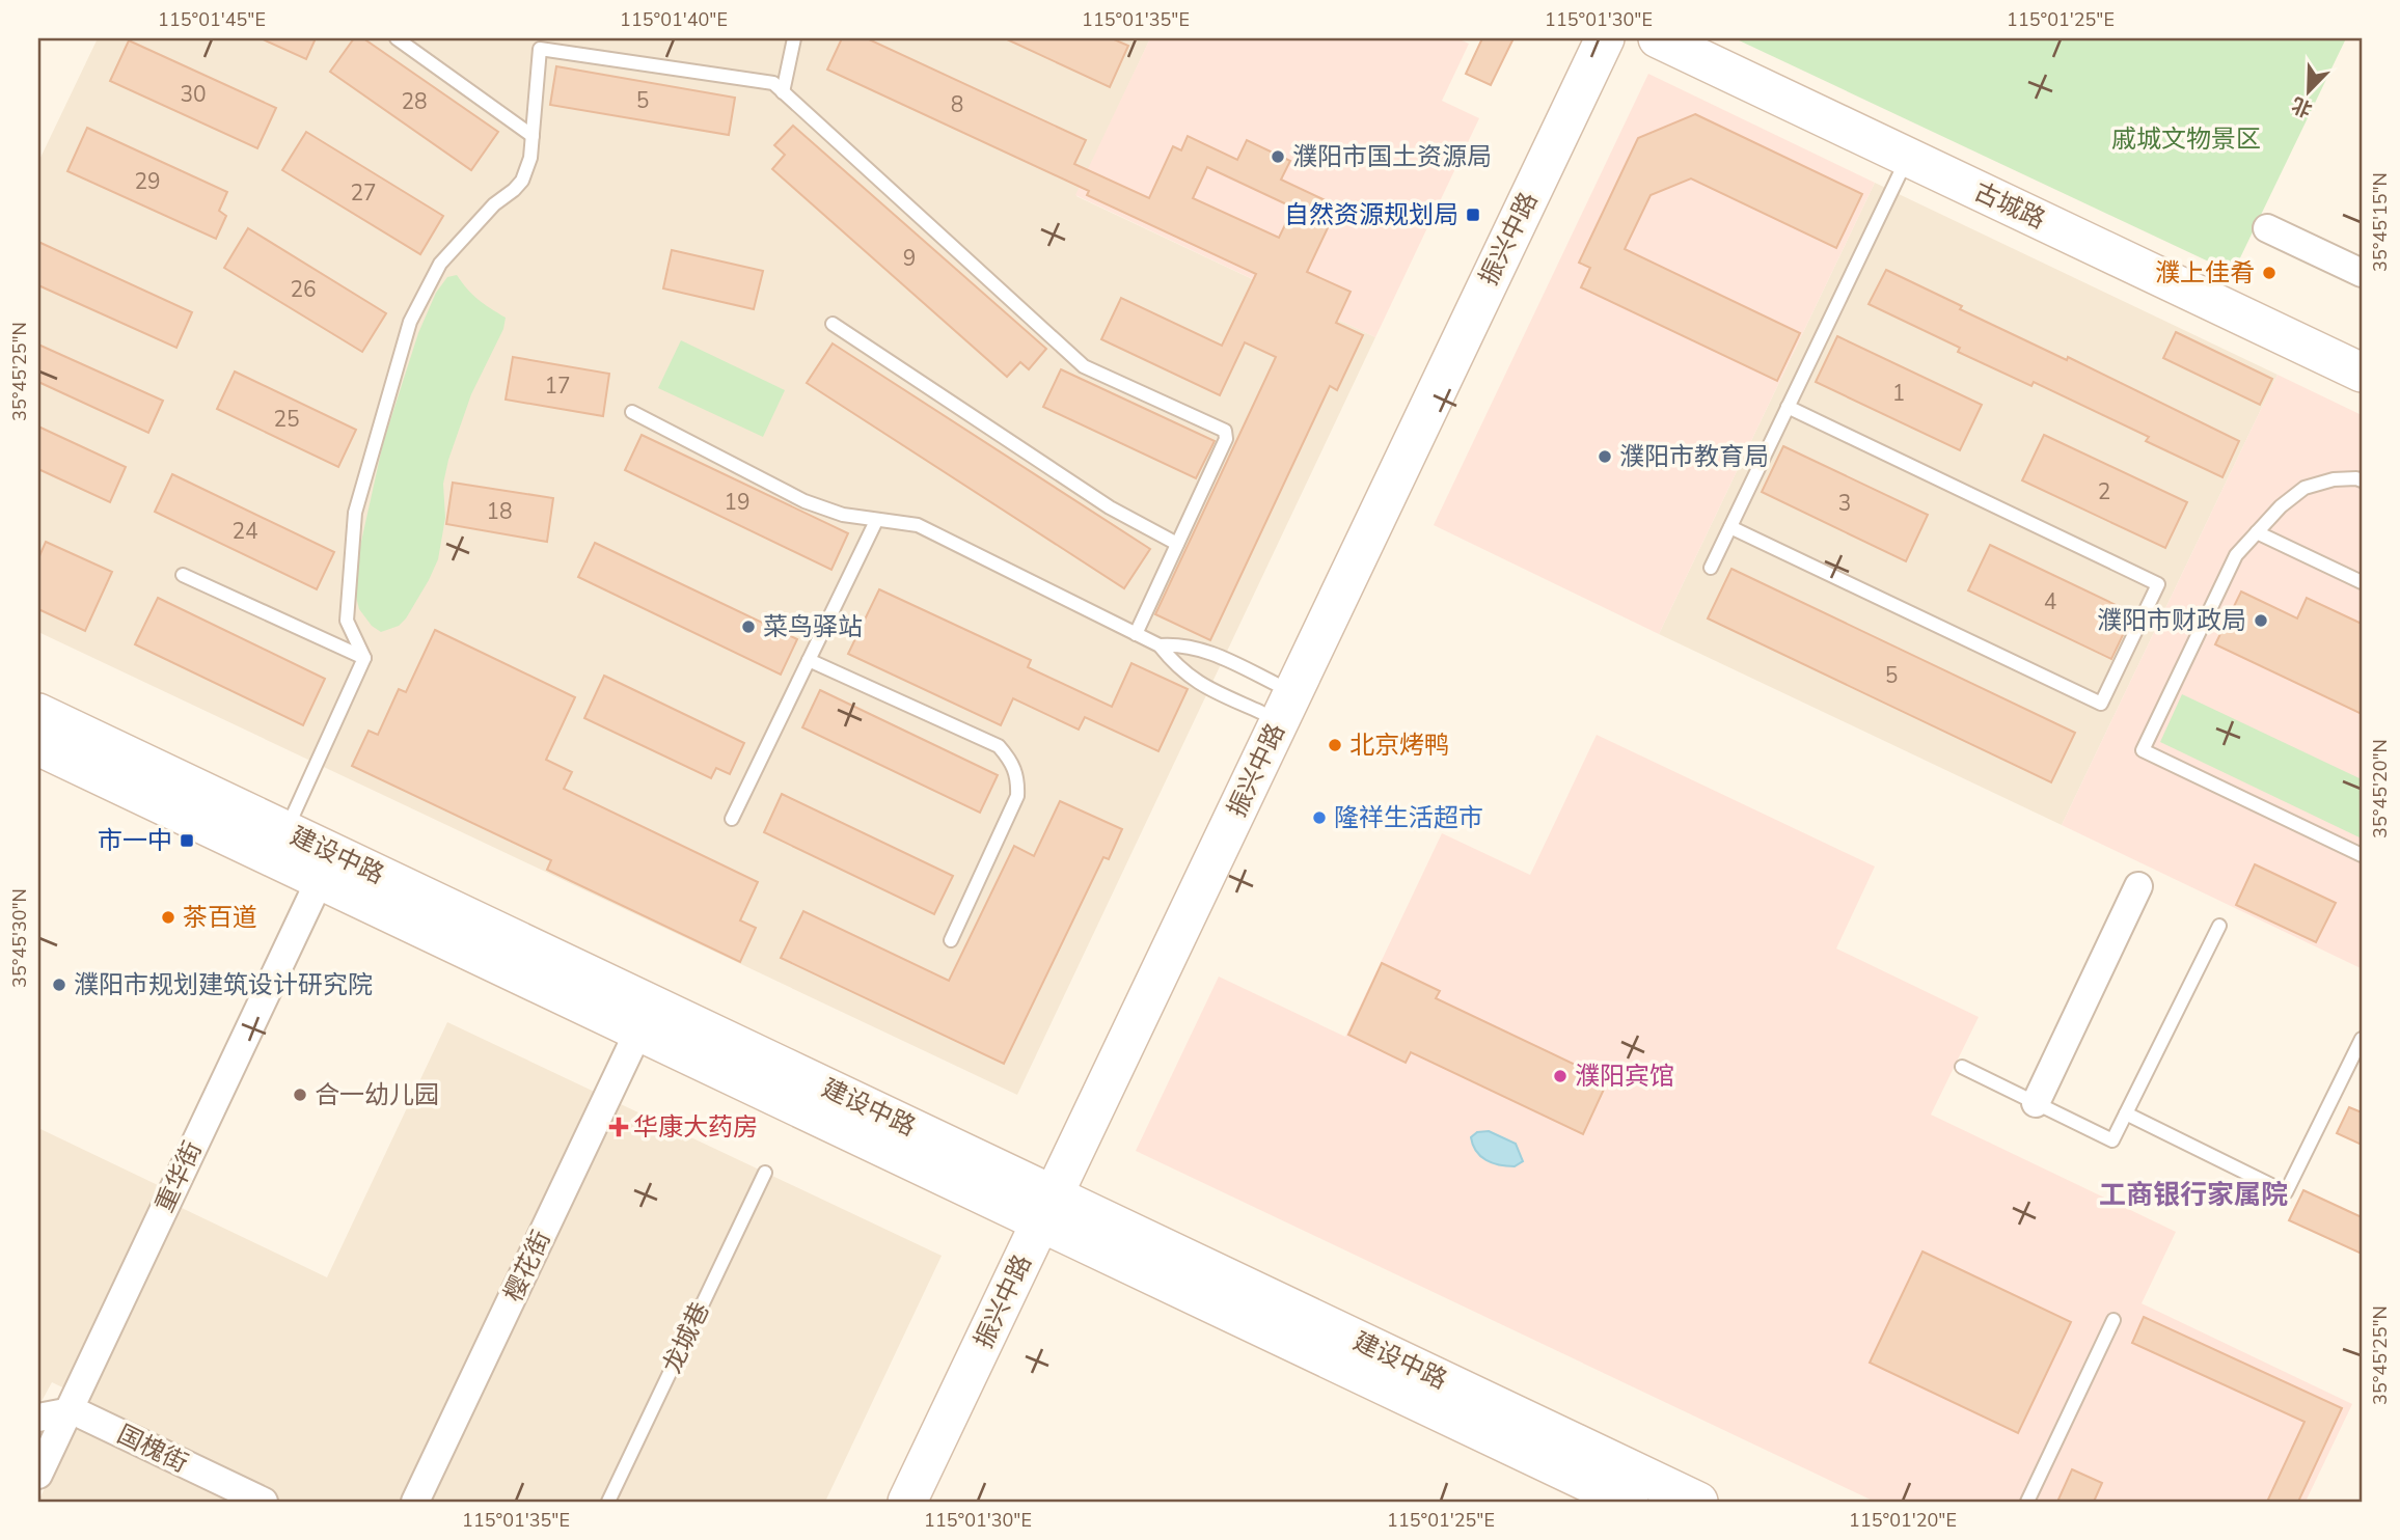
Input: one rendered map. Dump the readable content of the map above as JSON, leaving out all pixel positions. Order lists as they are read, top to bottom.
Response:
{
  "streets": {
    "street": [
      "古城路",
      "振兴中路",
      "建设中路",
      "重华街",
      "樱花街",
      "国槐街"
    ],
    "lane": ["龙城巷"]
  },
  "crossings": [
    ["振兴中路", "建设中路"],
    ["建设中路", "重华街"],
    ["建设中路", "樱花街"],
    ["重华街", "国槐街"]
  ],
  "districts": ["工商银行家属院"],
  "parks": ["戚城文物景区"],
  "places": {
    "other": [
      "濮阳市国土资源局",
      "濮上佳肴",
      "濮阳市教育局",
      "濮阳市财政局",
      "菜鸟驿站",
      "北京烤鸭",
      "隆祥生活超市",
      "茶百道",
      "濮阳市规划建筑设计研究院",
      "濮阳宾馆",
      "合一幼儿园"
    ],
    "transit": ["自然资源规划局", "市一中"],
    "health": ["华康大药房"]
  },
  "house_numbers": [
    "30",
    "5",
    "28",
    "8",
    "29",
    "27",
    "9",
    "26",
    "17",
    "1",
    "25",
    "2",
    "19",
    "3",
    "18",
    "24",
    "4",
    "5"
  ],
  "north": "bottom left",
  "coordinates": [
    "115°01'45\"E",
    "115°01'40\"E",
    "115°01'35\"E",
    "115°01'30\"E",
    "115°01'25\"E",
    "35°45'15\"N",
    "35°45'25\"N",
    "35°45'20\"N",
    "35°45'30\"N",
    "115°01'20\"E"
  ]
}
